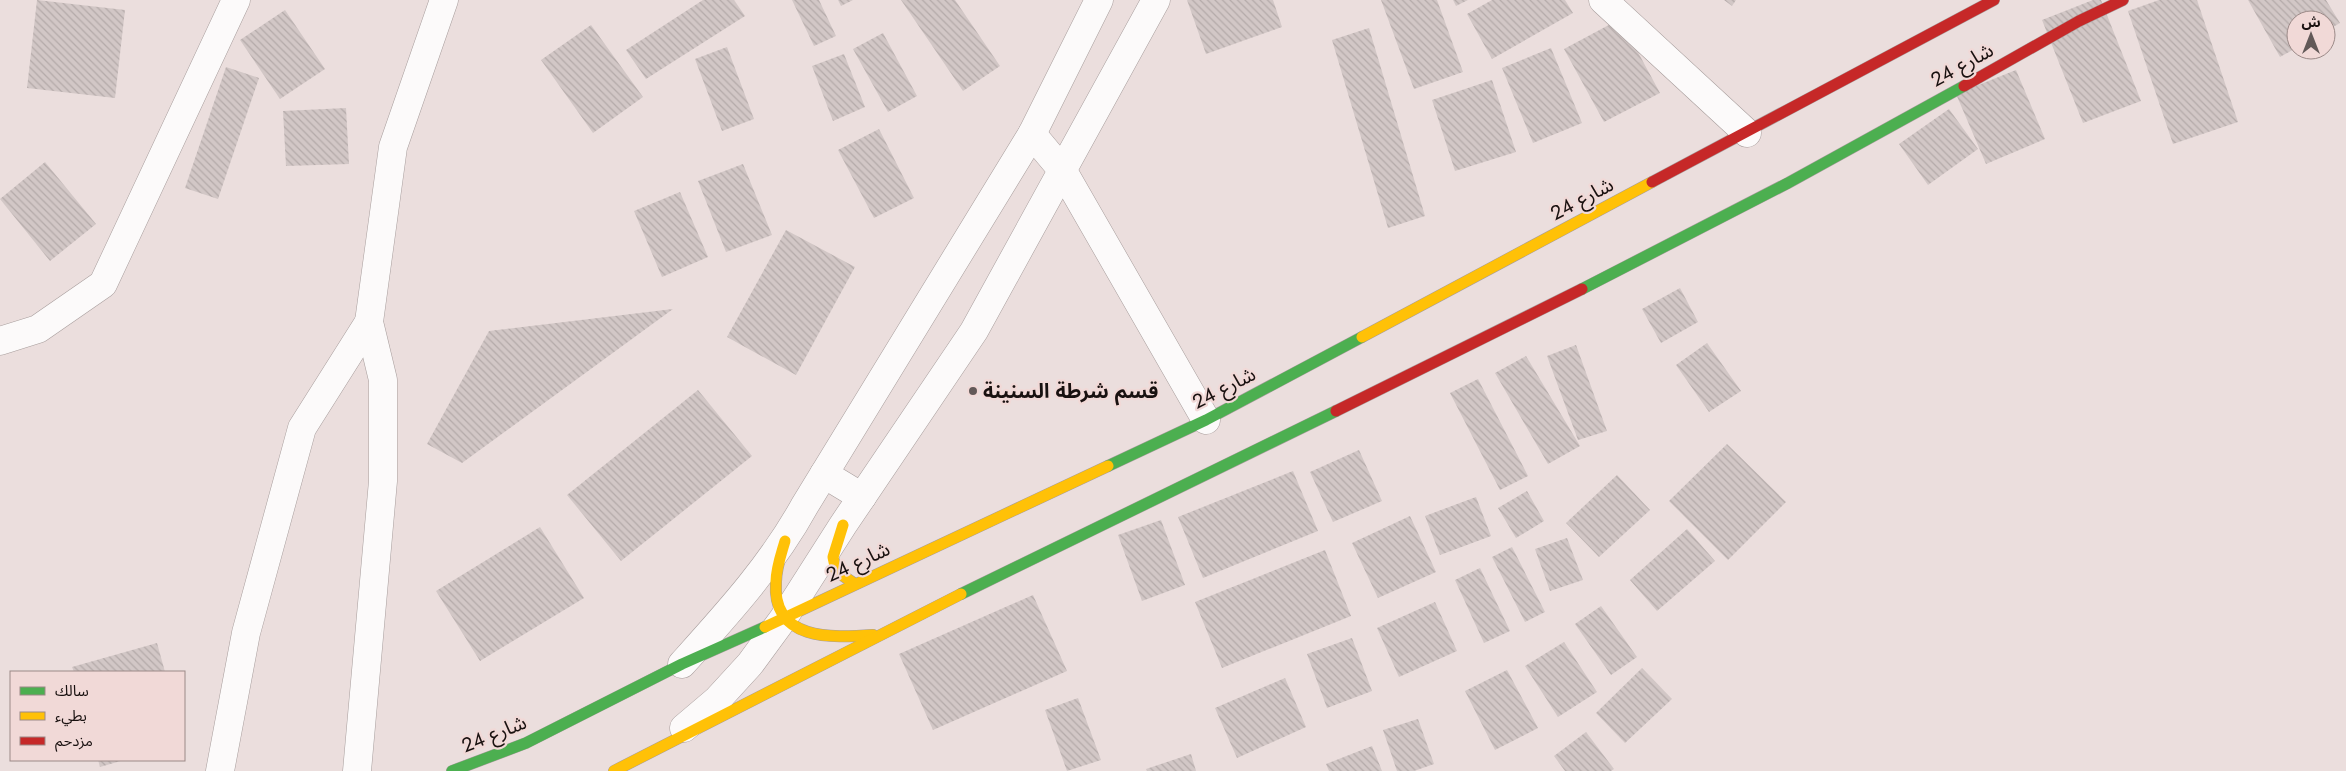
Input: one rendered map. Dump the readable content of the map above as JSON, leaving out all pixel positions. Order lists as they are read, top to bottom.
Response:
{
  "streets": {
    "street": ["شارع 24"]
  },
  "places": ["قسم شرطة السنينة"],
  "legend": ["سالك", "بطيء", "مزدحم"],
  "north": "top"
}
